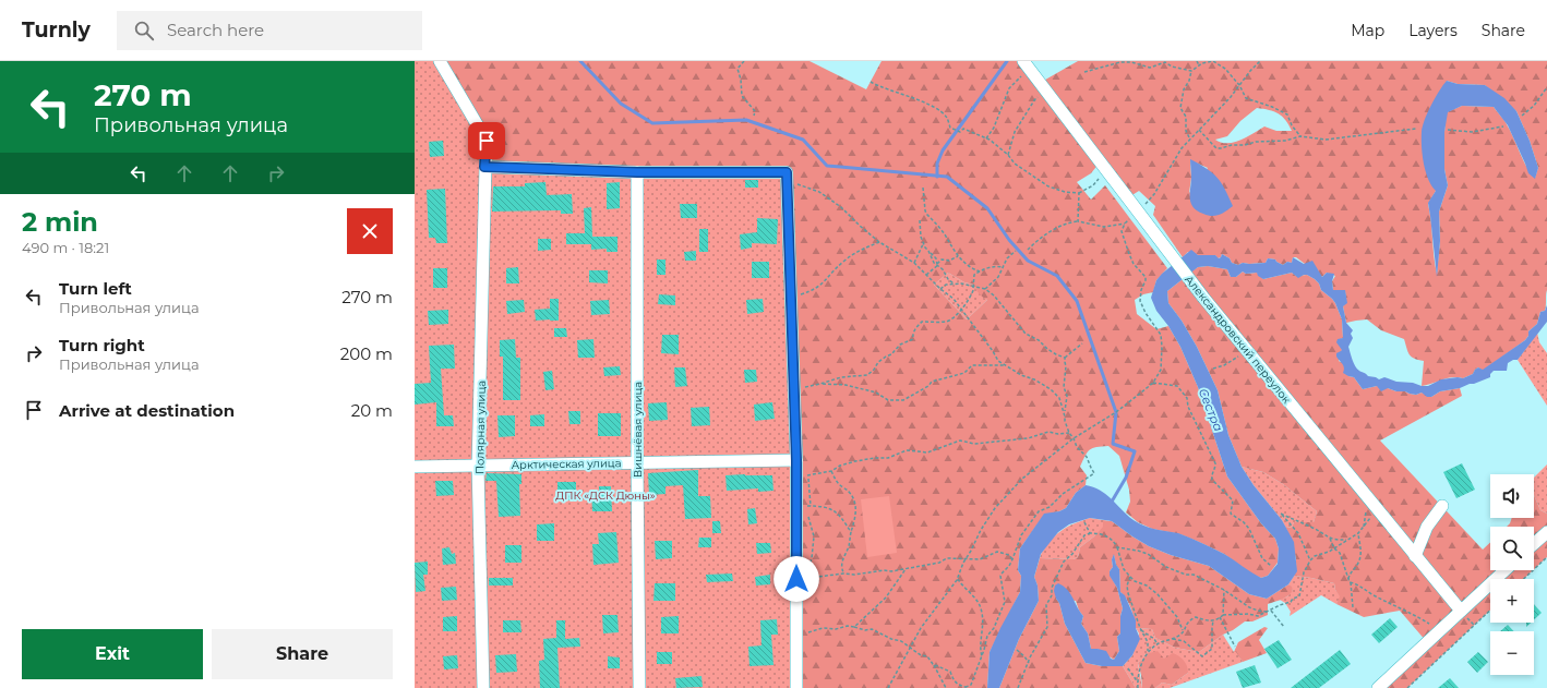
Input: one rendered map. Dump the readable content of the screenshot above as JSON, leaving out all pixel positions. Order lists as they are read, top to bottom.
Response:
{
  "streets": {
    "street": [
      "Александровский переулок",
      "Полярная улица",
      "Вишнёвая улица",
      "Арктическая улица"
    ]
  },
  "crossings": [
    ["Полярная улица", "Арктическая улица"],
    ["Вишнёвая улица", "Арктическая улица"]
  ],
  "water": ["Сестра"],
  "parks": ["ДПК «ДСК Дюны»"],
  "page": {
    "header": "Turnly",
    "search": "Search here",
    "nav": ["Map", "Layers", "Share"],
    "turn": ["270 m", "Привольная улица"],
    "heading": ["2 min", "490 m · 18:21"],
    "list": [
      {
        "name": "Turn left",
        "note": "Привольная улица",
        "value": "270 m"
      },
      {
        "name": "Turn right",
        "note": "Привольная улица",
        "value": "200 m"
      },
      {
        "name": "Arrive at destination",
        "value": "20 m"
      }
    ],
    "map_buttons": ["+", "−"],
    "buttons": ["Exit", "Share"]
  }
}
